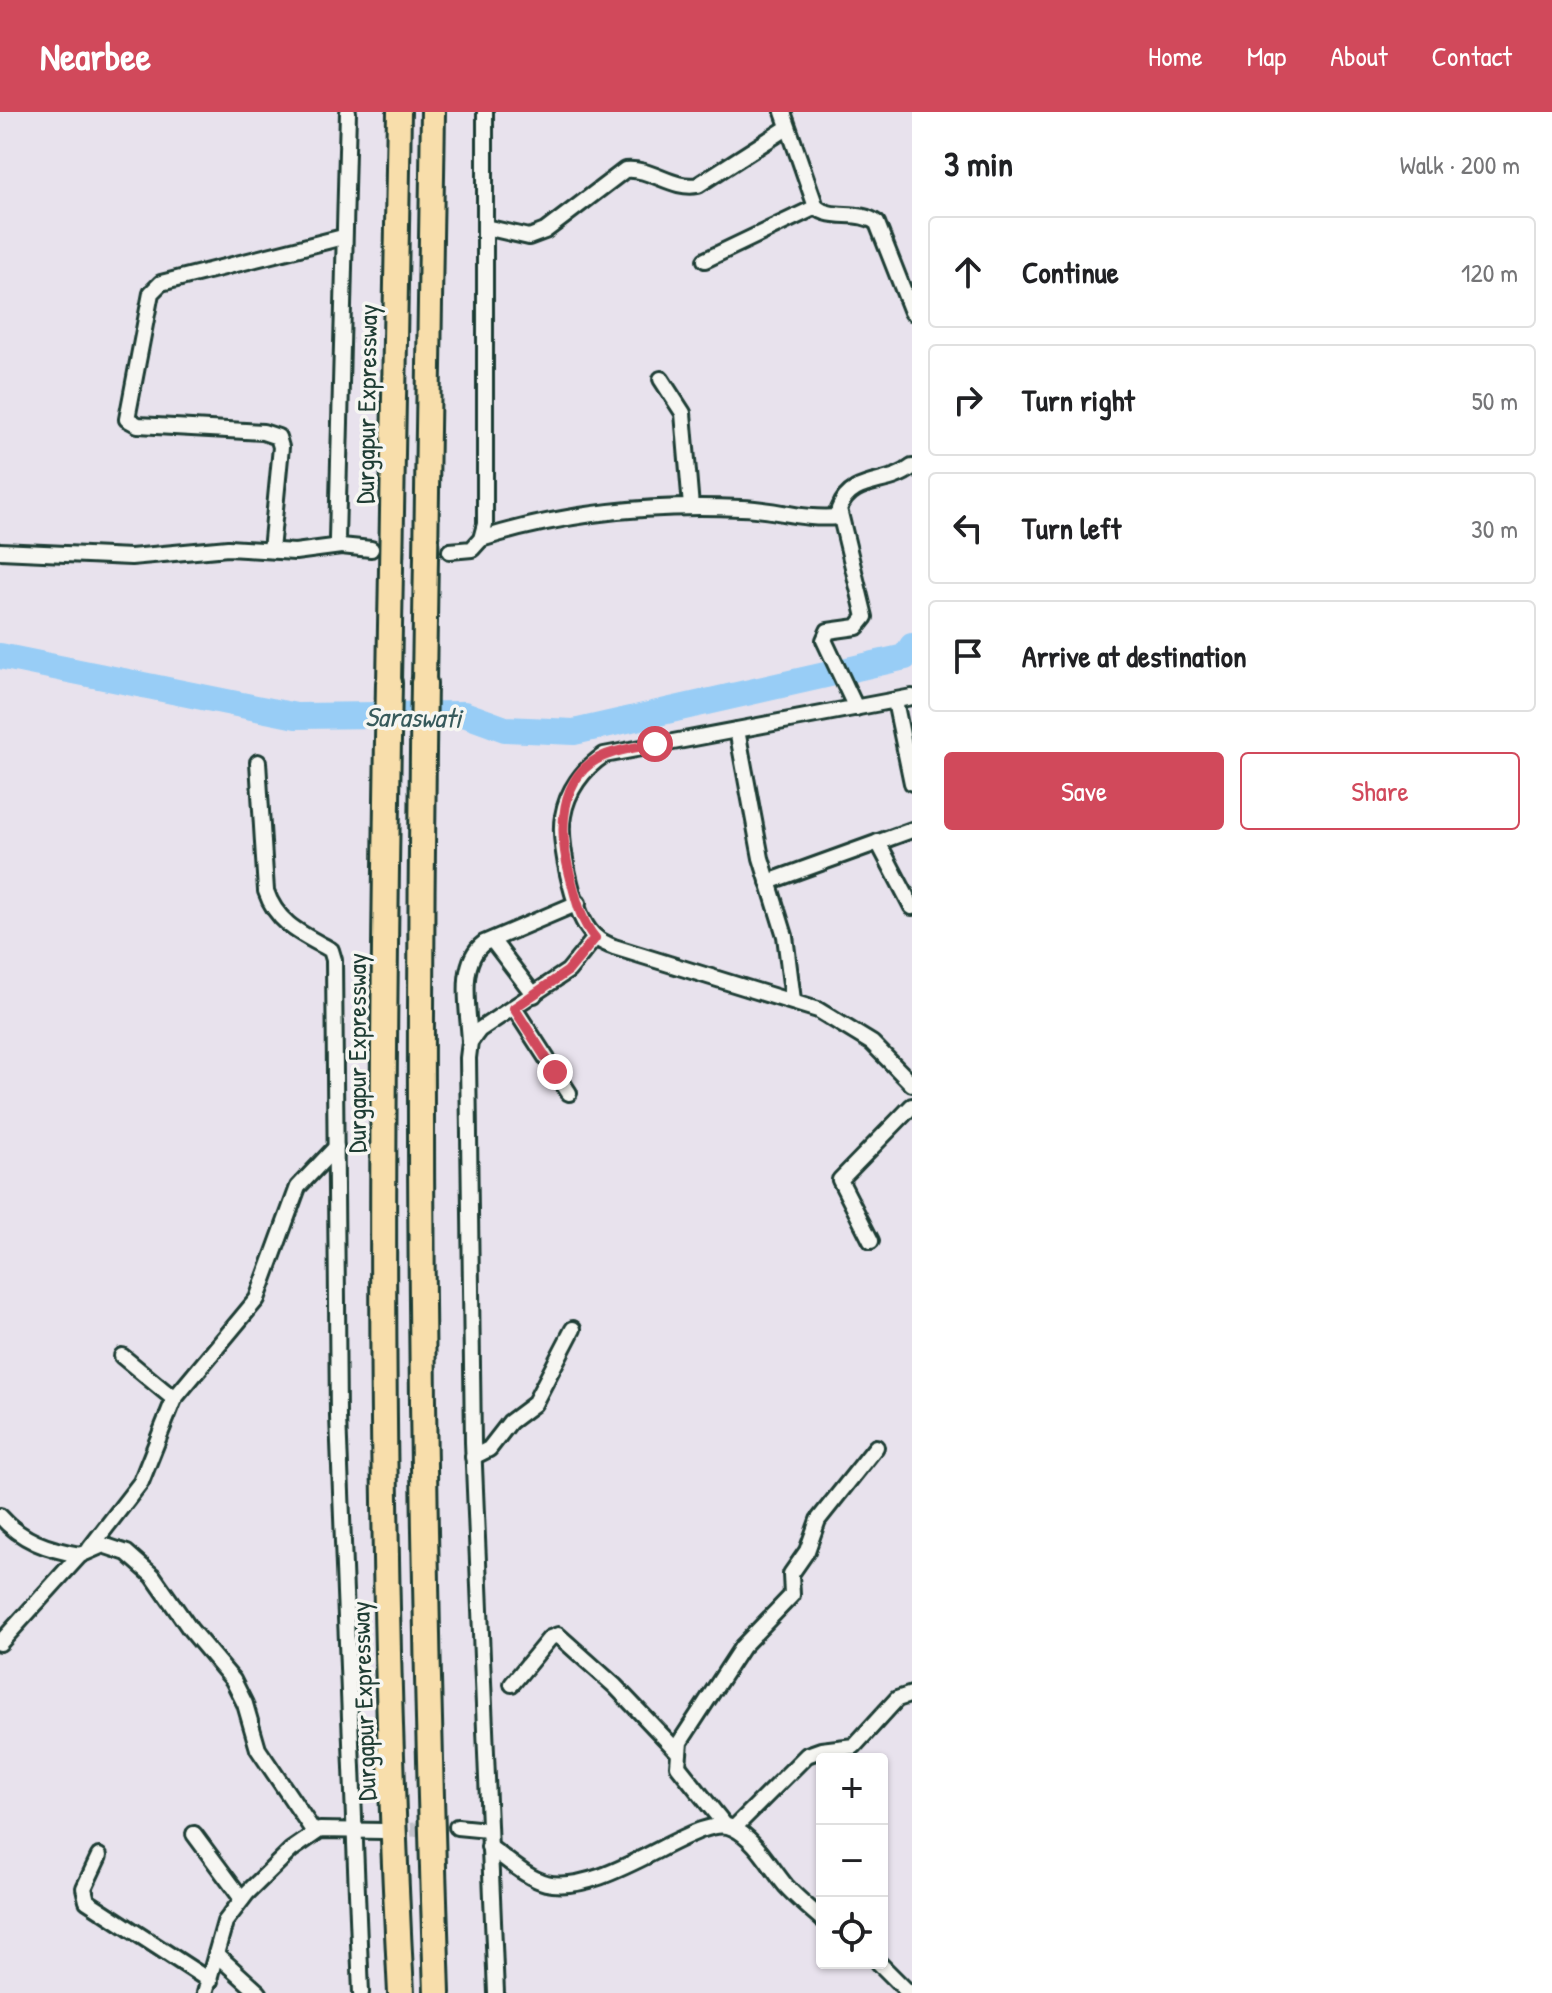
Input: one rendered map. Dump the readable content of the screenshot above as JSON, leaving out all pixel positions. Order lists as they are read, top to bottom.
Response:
{
  "streets": {
    "highway": ["Durgapur Expressway"]
  },
  "water": ["Saraswati"],
  "page": {
    "header": "Nearbee",
    "nav": [
      "Home",
      "Map",
      "About",
      "Contact"
    ],
    "heading": ["3 min", "Walk · 200 m"],
    "list": [
      ["Continue", "120 m"],
      ["Turn right", "50 m"],
      ["Turn left", "30 m"],
      "Arrive at destination"
    ],
    "buttons": ["Save", "Share"],
    "map_buttons": ["+", "−"]
  }
}
